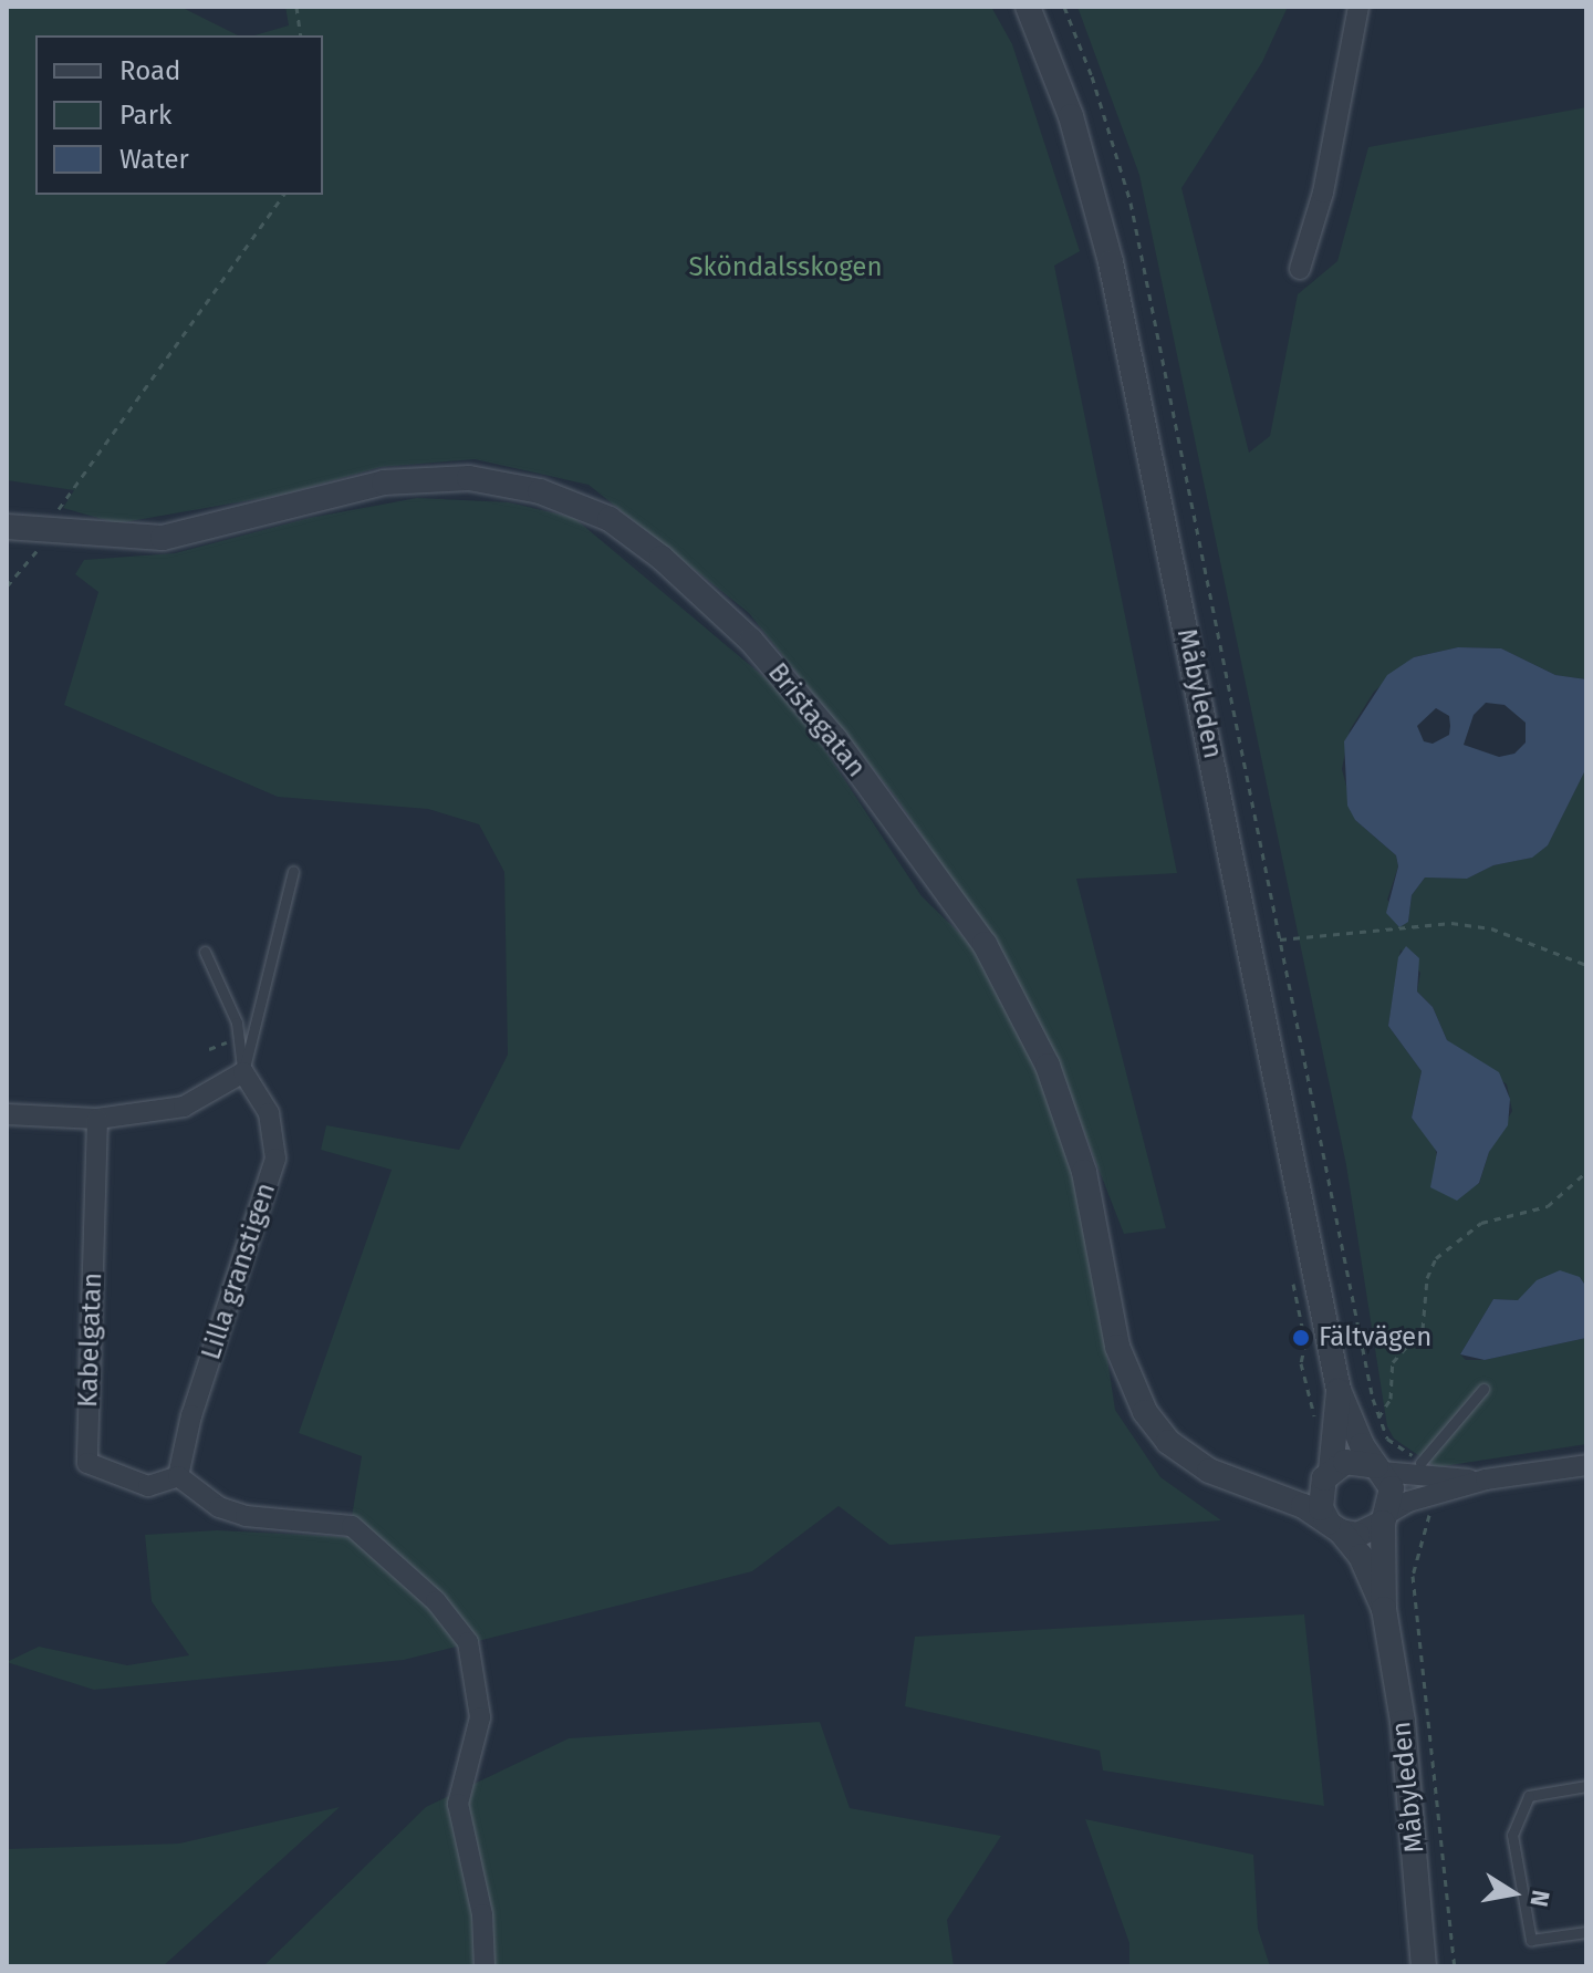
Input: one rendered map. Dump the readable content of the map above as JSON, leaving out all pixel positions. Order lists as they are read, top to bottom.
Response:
{
  "streets": {
    "street": [
      "Måbyleden",
      "Bristagatan",
      "Lilla granstigen",
      "Kabelgatan"
    ]
  },
  "crossings": [
    ["Måbyleden", "Bristagatan"],
    ["Lilla granstigen", "Kabelgatan"]
  ],
  "parks": ["Sköndalsskogen"],
  "places": ["Fältvägen"],
  "legend": ["Road", "Park", "Water"],
  "north": "right"
}
